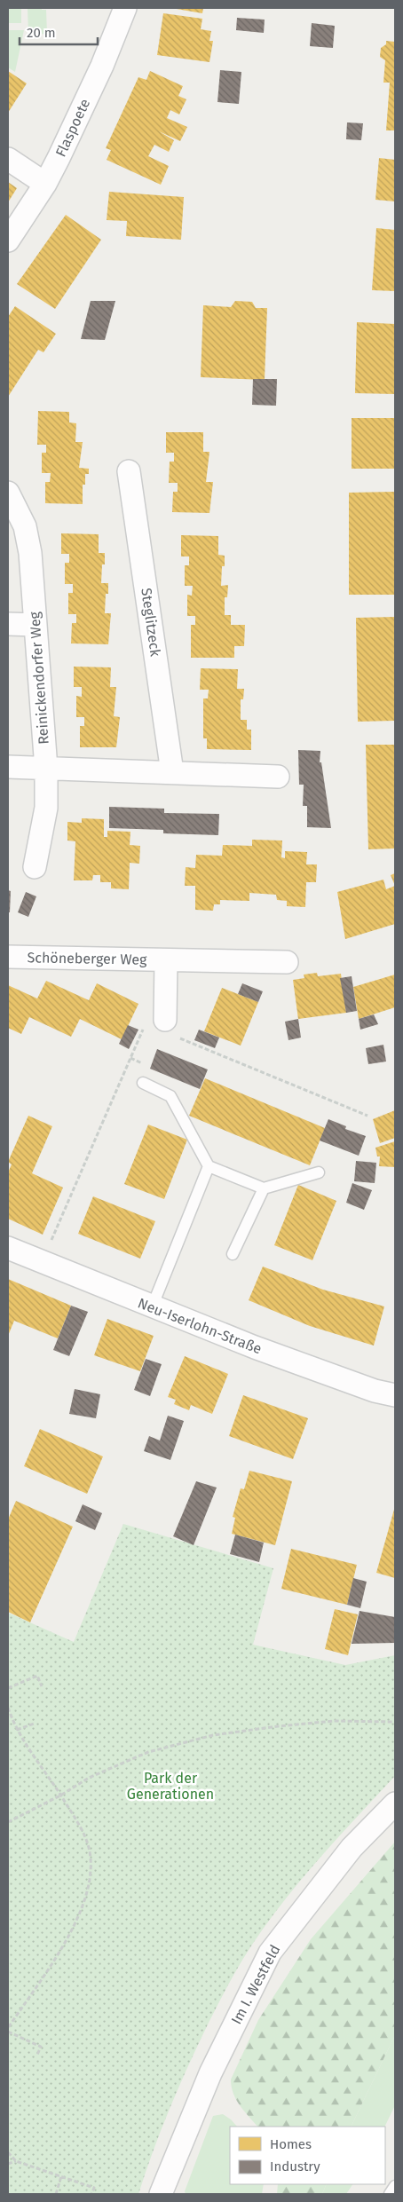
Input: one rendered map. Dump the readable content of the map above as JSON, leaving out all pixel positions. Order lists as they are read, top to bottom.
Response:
{
  "streets": {
    "street": [
      "Flaspoete",
      "Steglitzeck",
      "Reinickendorfer Weg",
      "Schöneberger Weg",
      "Neu-Iserlohn-Straße",
      "Im I. Westfeld"
    ]
  },
  "parks": ["Park der Generationen"],
  "legend": ["Homes", "Industry"],
  "scale_bar": "20 m"
}
